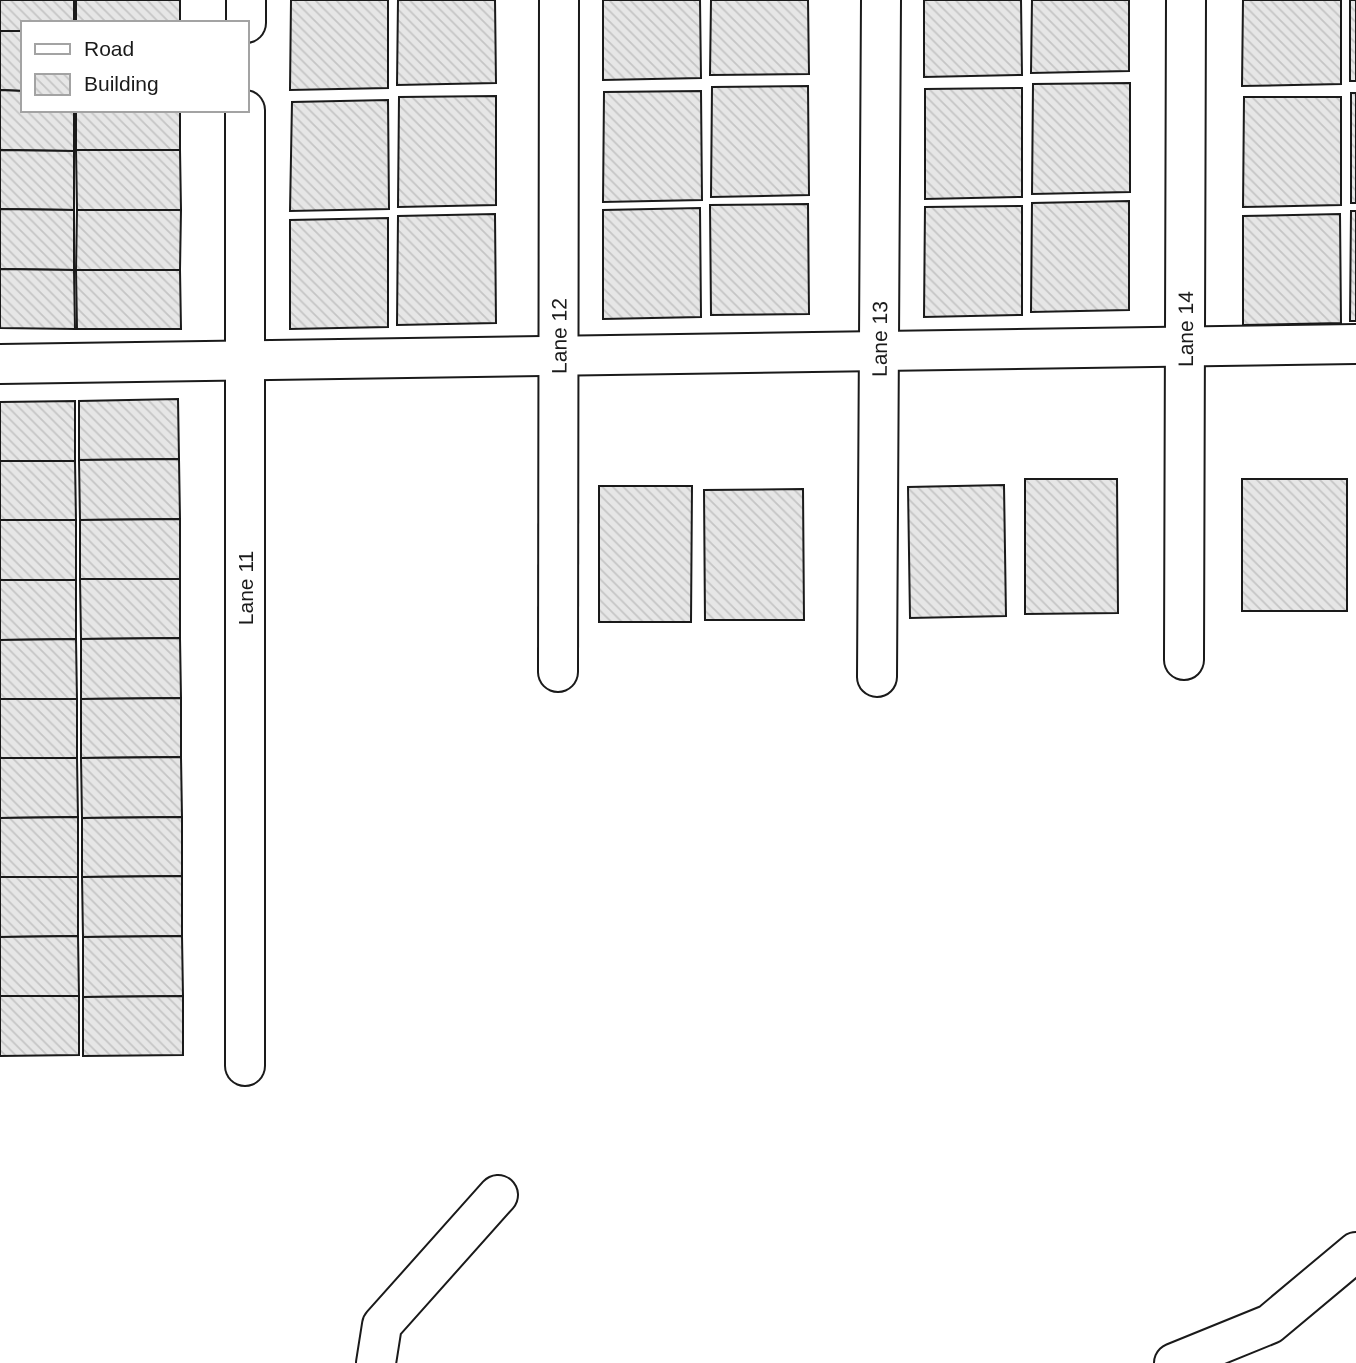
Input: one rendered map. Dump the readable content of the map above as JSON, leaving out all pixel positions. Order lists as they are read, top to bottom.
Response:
{
  "streets": {
    "street": [
      "Lane 14",
      "Lane 12",
      "Lane 13",
      "Lane 11"
    ]
  },
  "legend": ["Road", "Building"]
}
